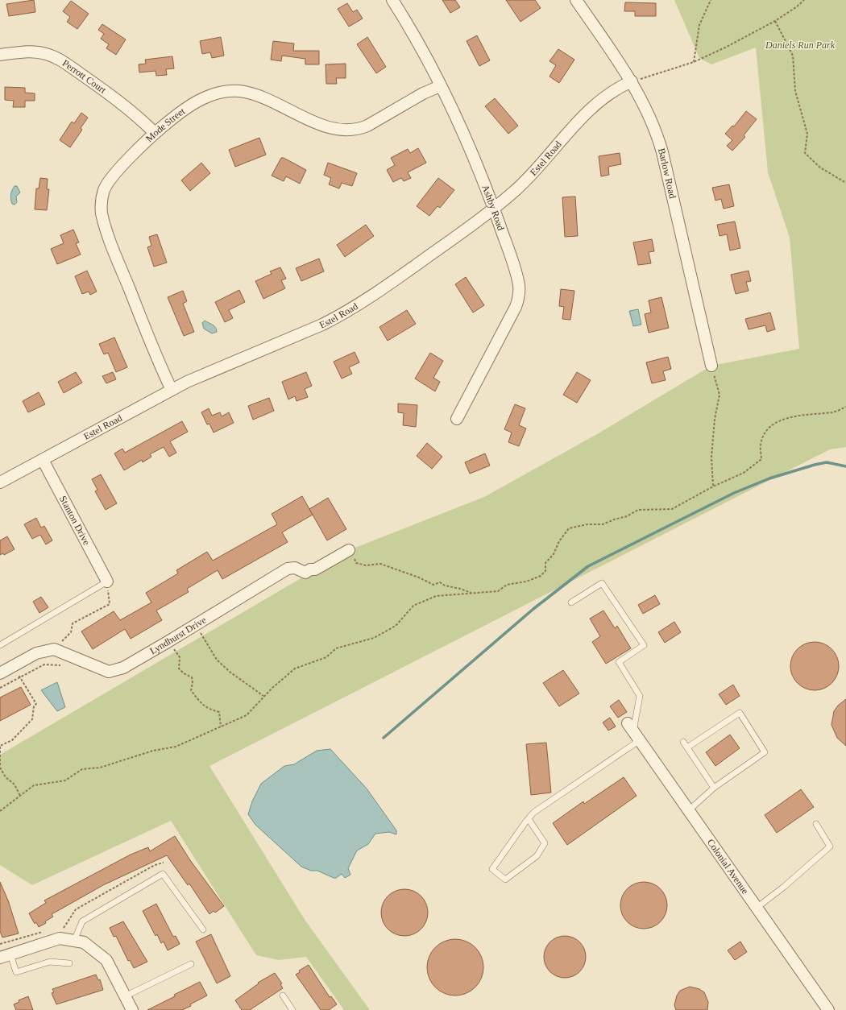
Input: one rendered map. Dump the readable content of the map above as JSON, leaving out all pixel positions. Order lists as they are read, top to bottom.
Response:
{
  "streets": {
    "street": [
      "Perrott Court",
      "Mode Street",
      "Estel Road",
      "Barlow Road",
      "Ashby Road",
      "Stanton Drive",
      "Lyndhurst Drive",
      "Colonial Avenue"
    ]
  },
  "crossings": [
    ["Perrott Court", "Mode Street"],
    ["Mode Street", "Estel Road"],
    ["Mode Street", "Ashby Road"],
    ["Estel Road", "Barlow Road"],
    ["Estel Road", "Ashby Road"],
    ["Estel Road", "Stanton Drive"]
  ],
  "parks": ["Daniels Run Park"]
}
